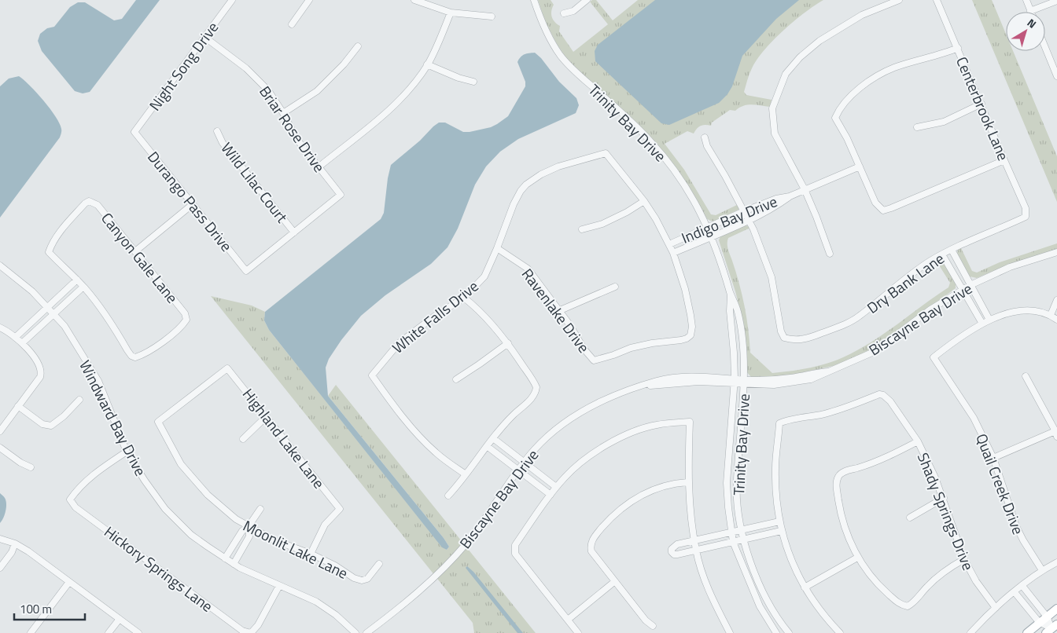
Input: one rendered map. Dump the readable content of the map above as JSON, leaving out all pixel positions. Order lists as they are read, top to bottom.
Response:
{
  "streets": {
    "street": [
      "Night Song Drive",
      "Centerbrook Lane",
      "Trinity Bay Drive",
      "Briar Rose Drive",
      "Wild Lilac Court",
      "Durango Pass Drive",
      "Indigo Bay Drive",
      "Canyon Gale Lane",
      "Dry Bank Lane",
      "Ravenlake Drive",
      "White Falls Drive",
      "Biscayne Bay Drive",
      "Windward Bay Drive",
      "Highland Lake Lane",
      "Quail Creek Drive",
      "Shady Springs Drive",
      "Moonlit Lake Lane",
      "Hickory Springs Lane"
    ]
  },
  "crossings": [
    ["Night Song Drive", "Briar Rose Drive"],
    ["Night Song Drive", "Durango Pass Drive"],
    ["Centerbrook Lane", "Dry Bank Lane"],
    ["Trinity Bay Drive", "Indigo Bay Drive"],
    ["Trinity Bay Drive", "Biscayne Bay Drive"],
    ["Briar Rose Drive", "Wild Lilac Court"],
    ["Briar Rose Drive", "Durango Pass Drive"],
    ["Wild Lilac Court", "Durango Pass Drive"],
    ["Indigo Bay Drive", "Dry Bank Lane"],
    ["Indigo Bay Drive", "Ravenlake Drive"],
    ["Ravenlake Drive", "White Falls Drive"],
    ["Windward Bay Drive", "Hickory Springs Lane"],
    ["Highland Lake Lane", "Moonlit Lake Lane"]
  ],
  "scale_bar": "100 m",
  "north": "top right"
}
